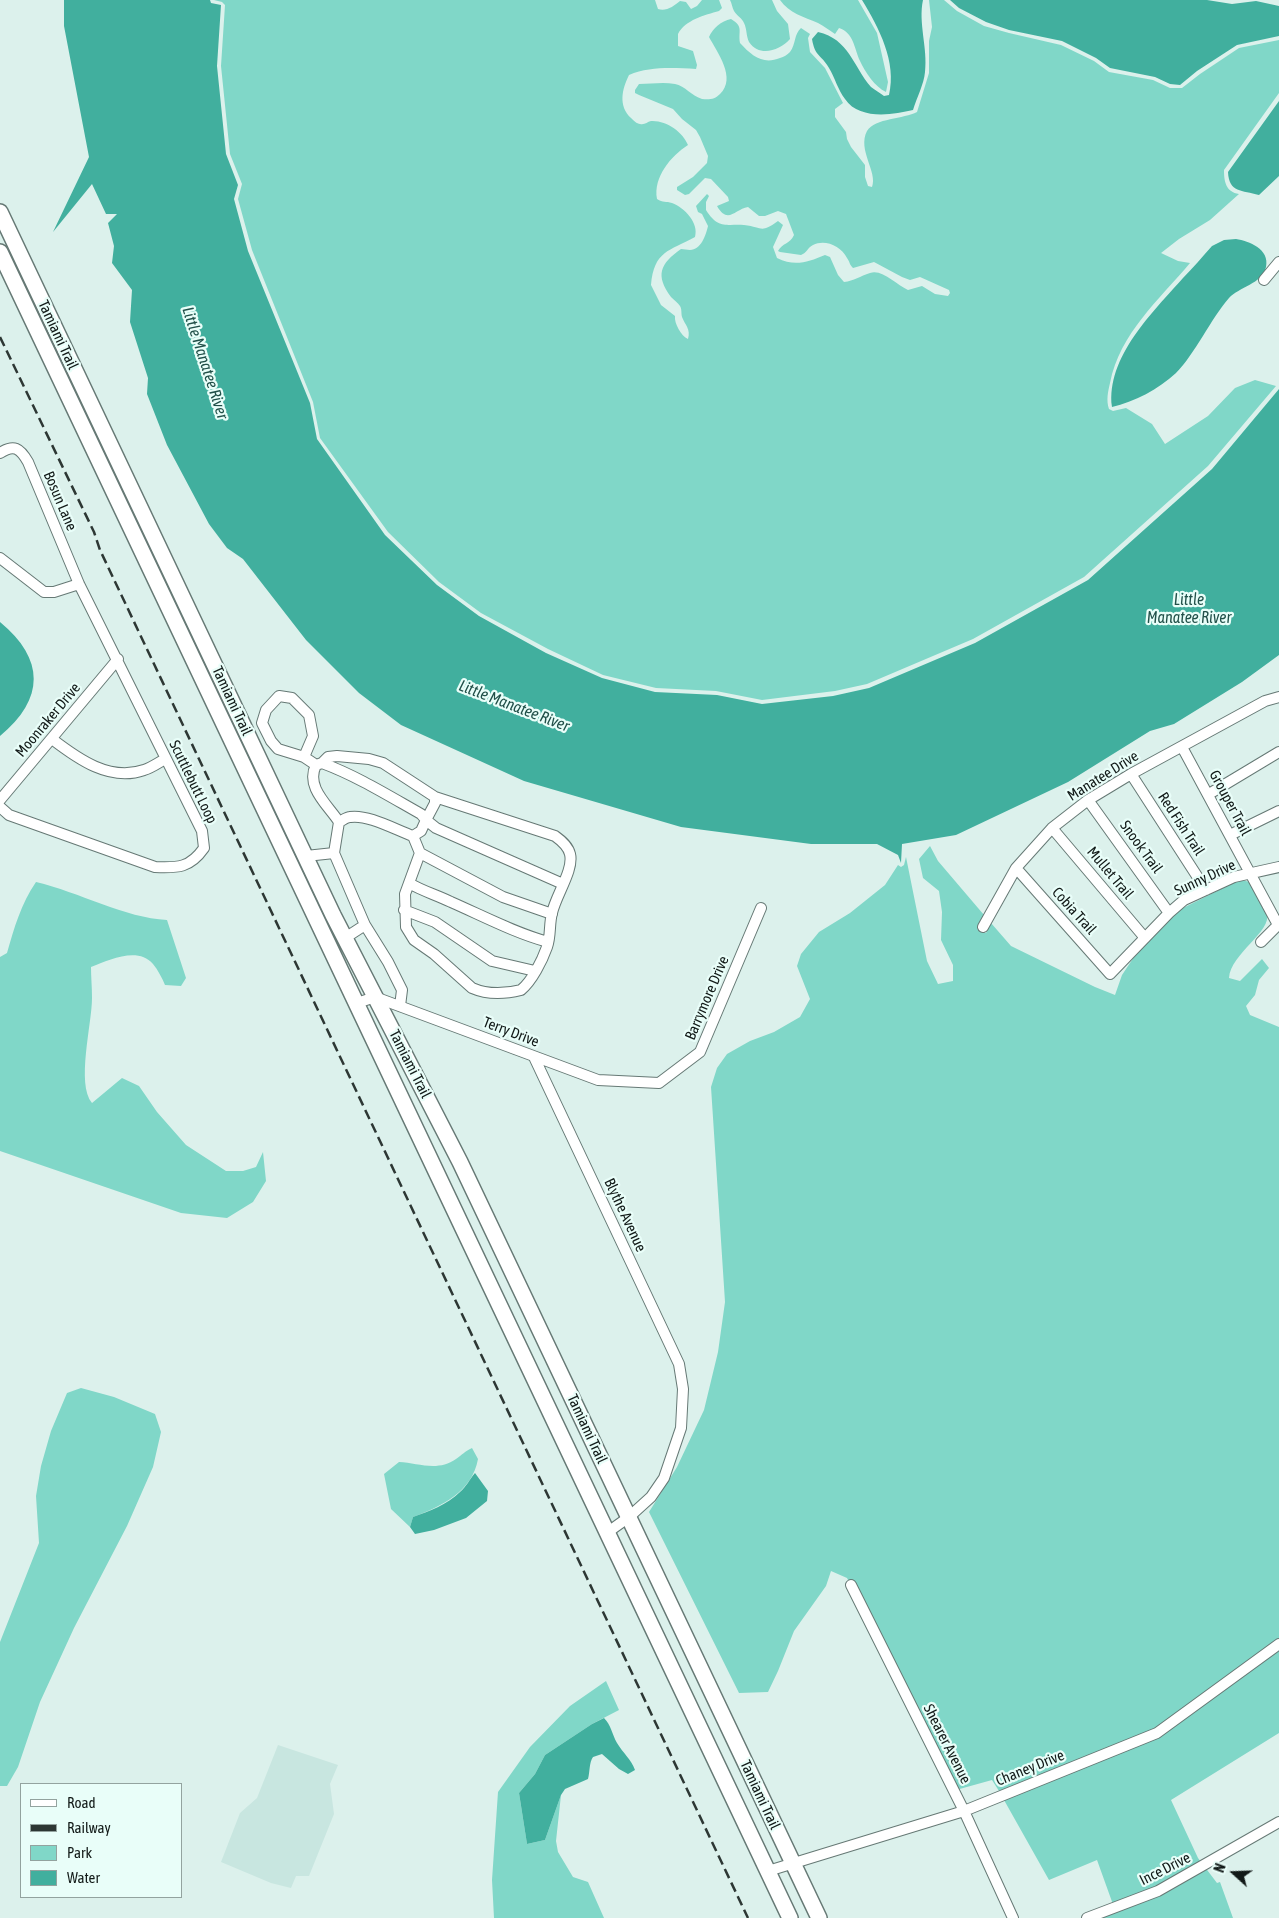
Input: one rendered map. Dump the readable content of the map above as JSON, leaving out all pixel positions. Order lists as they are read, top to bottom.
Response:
{
  "streets": {
    "main road": ["Tamiami Trail"],
    "street": [
      "Bosun Lane",
      "Moonraker Drive",
      "Manatee Drive",
      "Scuttlebutt Loop",
      "Grouper Trail",
      "Red Fish Trail",
      "Snook Trail",
      "Mullet Trail",
      "Sunny Drive",
      "Cobia Trail",
      "Barrymore Drive",
      "Terry Drive",
      "Blythe Avenue",
      "Shearer Avenue",
      "Chaney Drive",
      "Ince Drive"
    ]
  },
  "crossings": [
    ["Tamiami Trail", "Terry Drive"],
    ["Tamiami Trail", "Blythe Avenue"],
    ["Tamiami Trail", "Chaney Drive"],
    ["Bosun Lane", "Scuttlebutt Loop"],
    ["Moonraker Drive", "Scuttlebutt Loop"],
    ["Manatee Drive", "Grouper Trail"],
    ["Manatee Drive", "Red Fish Trail"],
    ["Manatee Drive", "Snook Trail"],
    ["Manatee Drive", "Mullet Trail"],
    ["Manatee Drive", "Cobia Trail"],
    ["Grouper Trail", "Sunny Drive"],
    ["Red Fish Trail", "Sunny Drive"],
    ["Snook Trail", "Sunny Drive"],
    ["Mullet Trail", "Sunny Drive"],
    ["Sunny Drive", "Cobia Trail"],
    ["Barrymore Drive", "Terry Drive"],
    ["Terry Drive", "Blythe Avenue"],
    ["Shearer Avenue", "Chaney Drive"]
  ],
  "water": ["Little Manatee River"],
  "legend": [
    "Road",
    "Railway",
    "Park",
    "Water"
  ],
  "north": "left"
}
